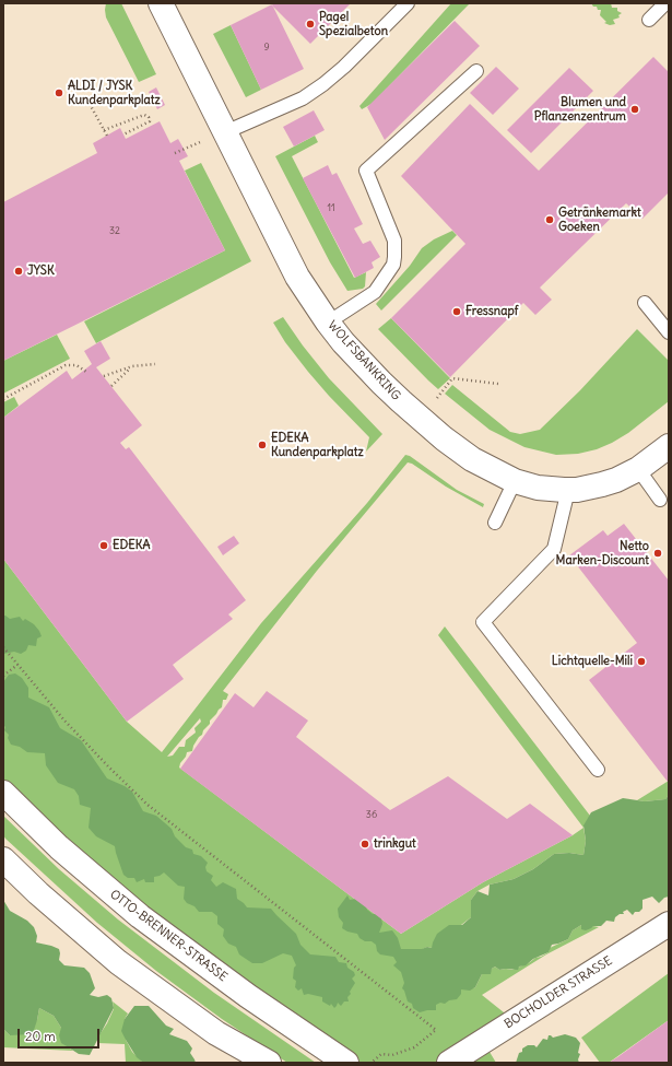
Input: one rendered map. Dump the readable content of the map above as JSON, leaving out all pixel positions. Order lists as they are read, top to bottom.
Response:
{
  "streets": {
    "street": ["WOLFSBANKRING", "OTTO-BRENNER-STRASSE", "BOCHOLDER STRASSE"]
  },
  "places": [
    "Pagel Spezialbeton",
    "ALDI / JYSK Kundenparkplatz",
    "Blumen und Pflanzenzentrum",
    "Getränkemarkt Goeken",
    "JYSK",
    "Fressnapf",
    "EDEKA Kundenparkplatz",
    "EDEKA",
    "Netto Marken-Discount",
    "Lichtquelle-Mili",
    "trinkgut"
  ],
  "house_numbers": [
    "9",
    "11",
    "32",
    "36"
  ],
  "scale_bar": "20 m"
}
